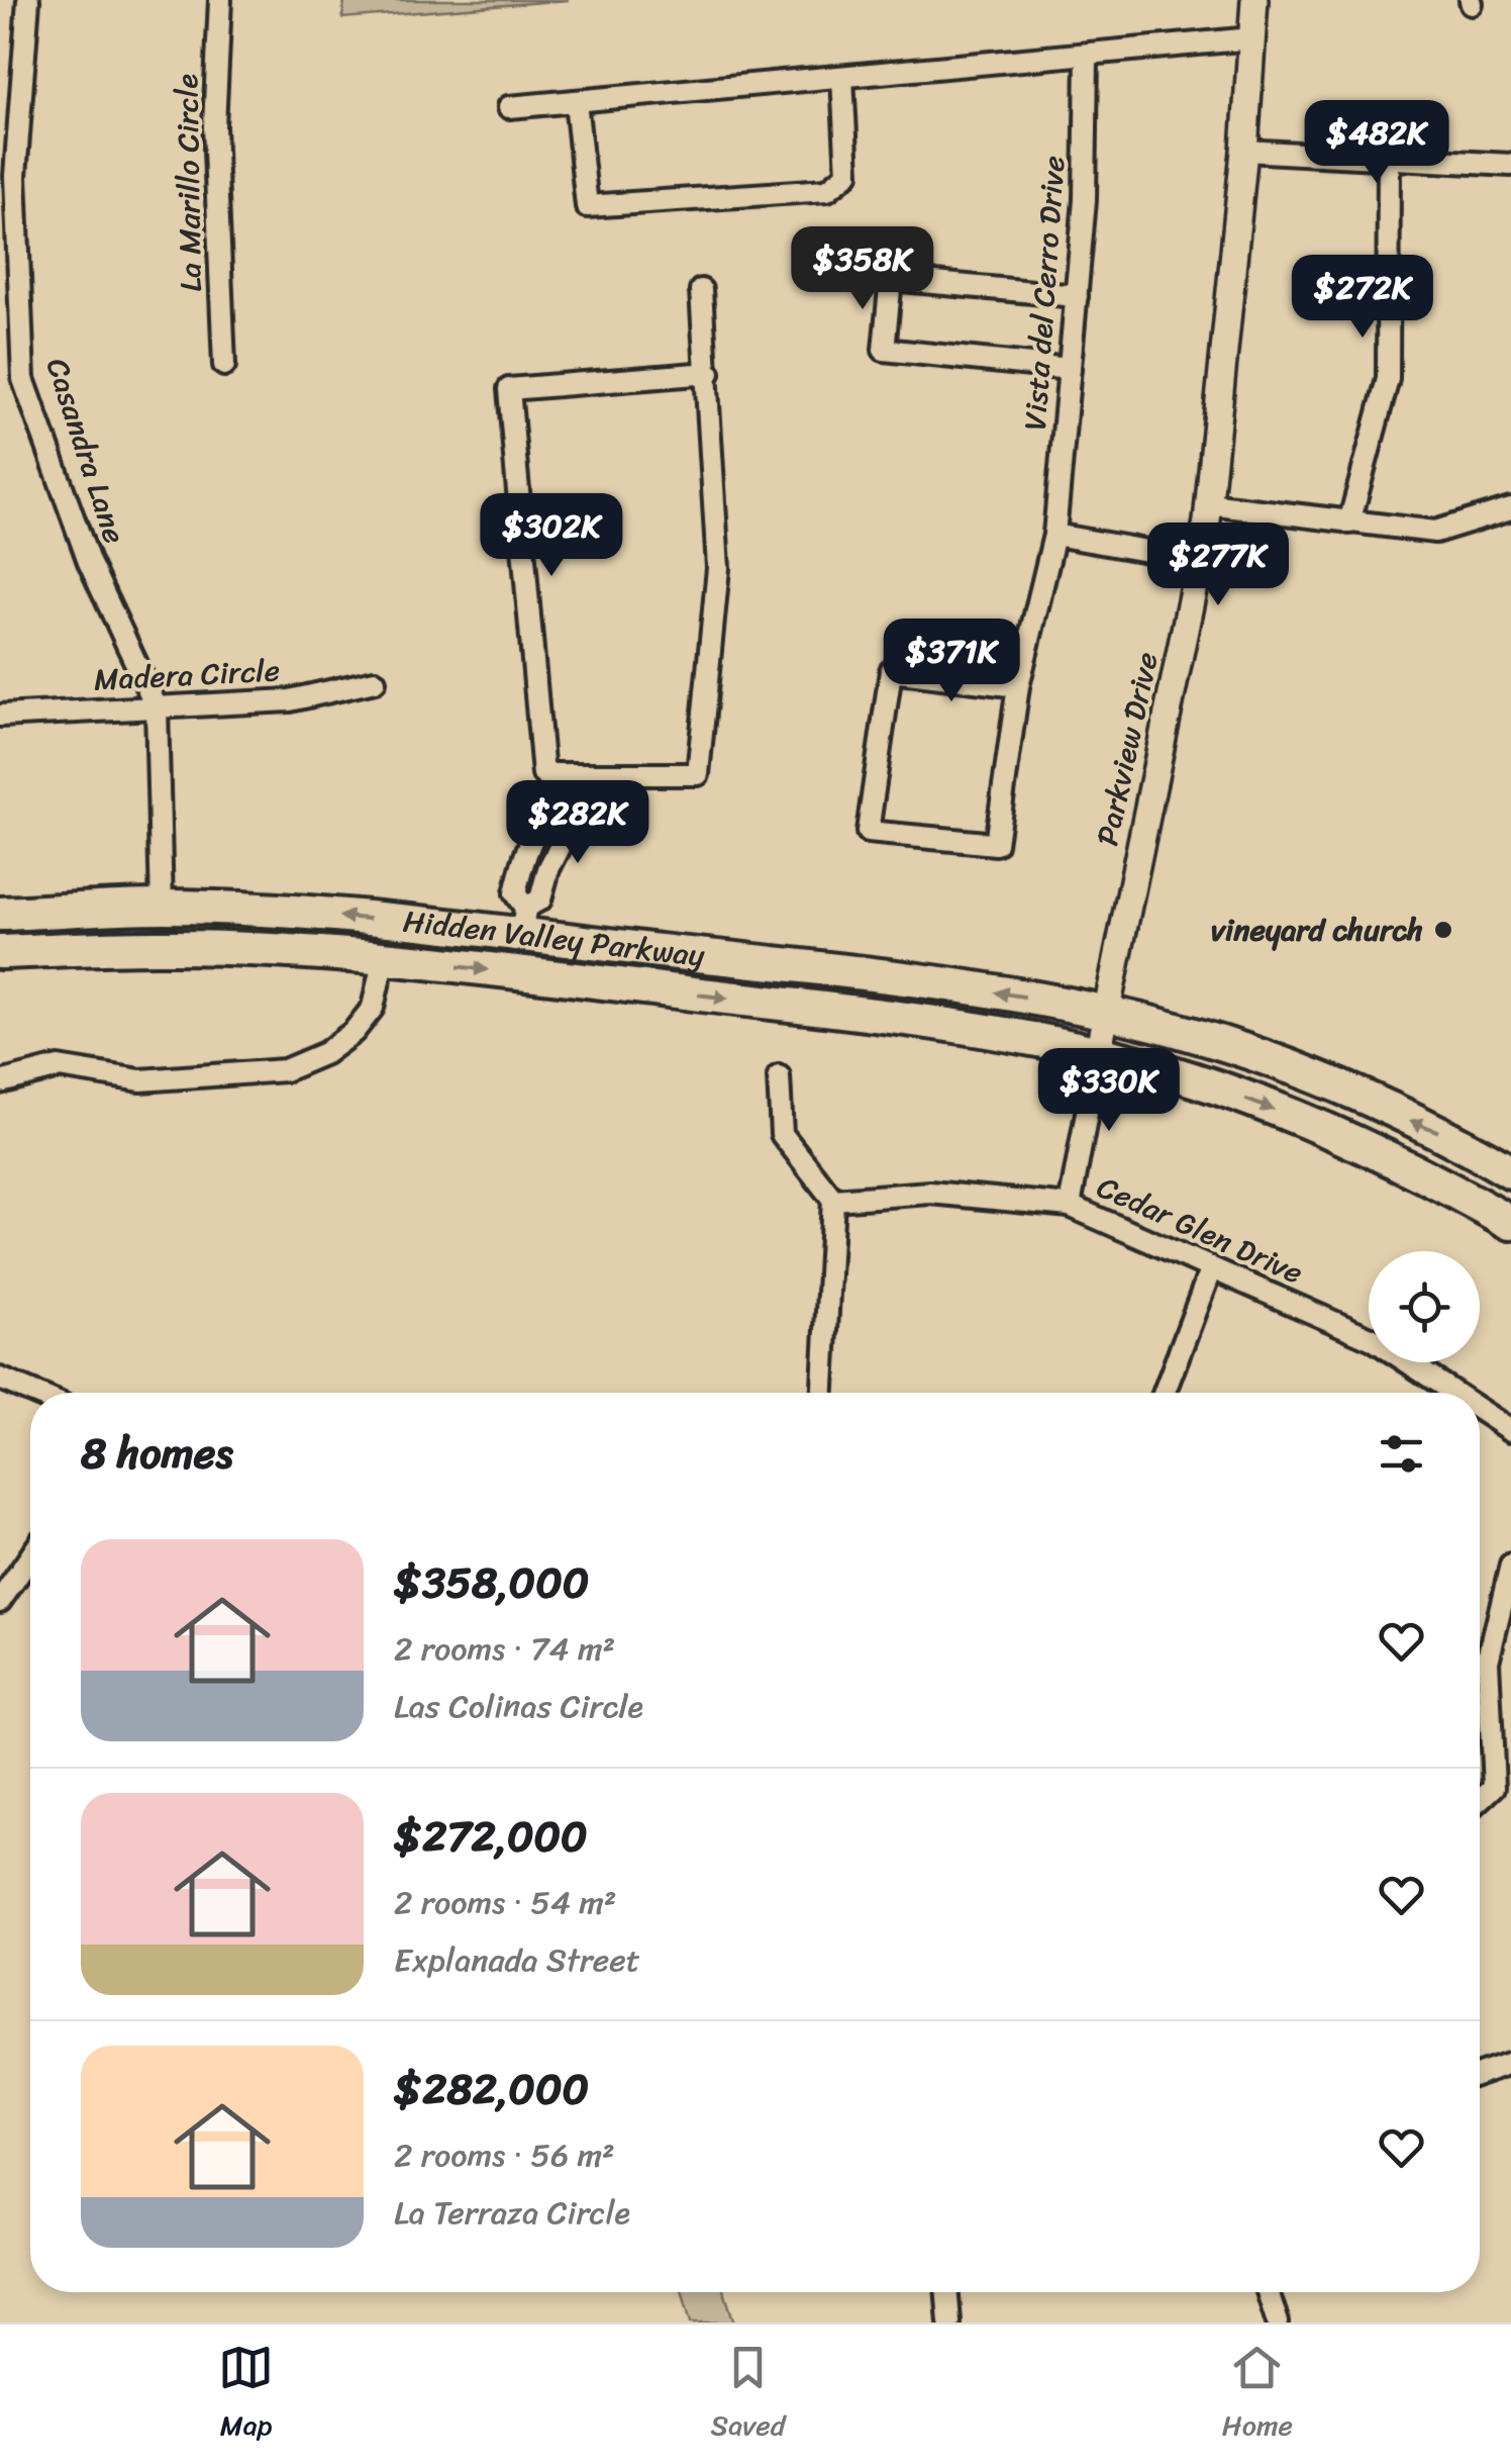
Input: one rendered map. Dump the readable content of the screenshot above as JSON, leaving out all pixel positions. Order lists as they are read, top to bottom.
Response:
{
  "streets": {
    "main road": ["Hidden Valley Parkway"],
    "street": [
      "La Marillo Circle",
      "Vista del Cerro Drive",
      "Casandra Lane",
      "Madera Circle",
      "Parkview Drive",
      "Cedar Glen Drive"
    ]
  },
  "crossings": [
    ["Casandra Lane", "Madera Circle"],
    ["Casandra Lane", "Hidden Valley Parkway"],
    ["Parkview Drive", "Hidden Valley Parkway"],
    ["Parkview Drive", "Cedar Glen Drive"]
  ],
  "places": ["vineyard church"],
  "page": {
    "price": [
      "$482K",
      "$358K",
      "$272K",
      "$302K",
      "$277K",
      "$371K",
      "$282K",
      "$330K"
    ],
    "heading": "8 homes",
    "list": [
      {
        "name": "$358,000",
        "note": "2 rooms · 74 m² · Las Colinas Circle"
      },
      {
        "name": "$272,000",
        "note": "2 rooms · 54 m² · Explanada Street"
      },
      {
        "name": "$282,000",
        "note": "2 rooms · 56 m² · La Terraza Circle"
      }
    ],
    "tabs": ["Map", "Saved", "Home"]
  }
}
